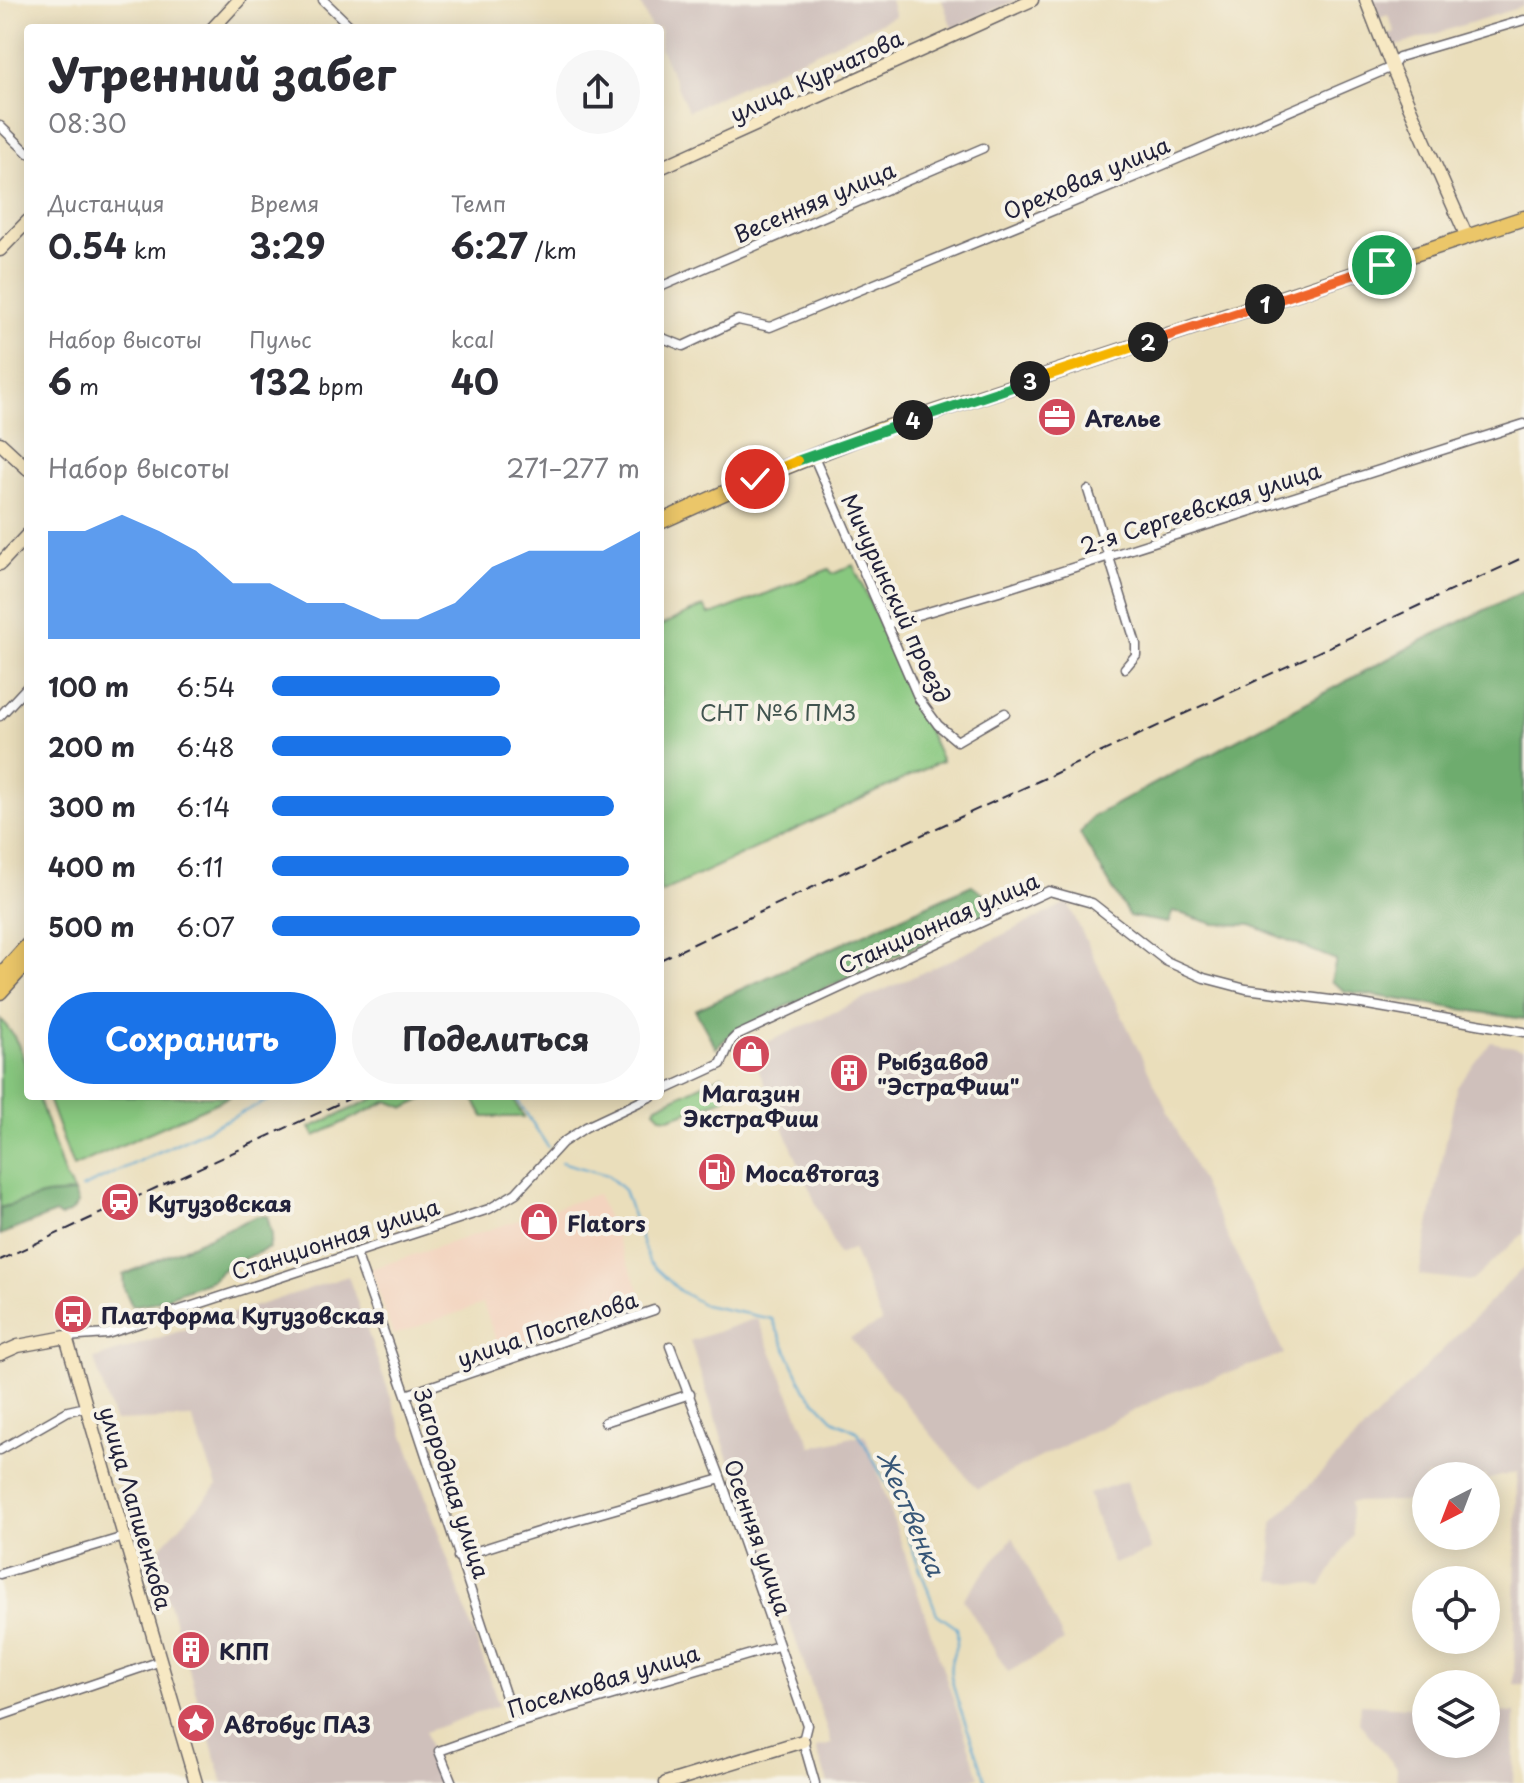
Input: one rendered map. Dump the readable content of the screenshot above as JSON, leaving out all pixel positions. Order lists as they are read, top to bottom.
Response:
{
  "streets": {
    "street": [
      "улица Курчатова",
      "Ореховая улица",
      "Весенняя улица",
      "2-я Сергеевская улица",
      "Мичуринский проезд",
      "Станционная улица",
      "улица Поспелова",
      "Загородная улица",
      "улица Лапшенкова",
      "Осенняя улица",
      "Поселковая улица"
    ]
  },
  "crossings": [
    ["2-я Сергеевская улица", "Мичуринский проезд"],
    ["Станционная улица", "Загородная улица"],
    ["Станционная улица", "улица Лапшенкова"],
    ["улица Поспелова", "Загородная улица"],
    ["Загородная улица", "Поселковая улица"],
    ["Осенняя улица", "Поселковая улица"]
  ],
  "water": ["Жественка"],
  "parks": ["СНТ №6 ПМЗ"],
  "places": {
    "office": ["Ателье"],
    "shop": ["Магазин ЭкстраФиш", "Flators"],
    "building": ["Рыбзавод \"ЭстраФиш\"", "КПП"],
    "fuel station": ["Мосавтогаз"],
    "station": ["Кутузовская"],
    "bus stop": ["Платформа Кутузовская"],
    "place": ["Автобус ПАЗ"]
  },
  "north": "bottom left",
  "page": {
    "heading": ["Утренний забег", "08:30"],
    "stats": [
      ["Дистанция", "0.54 km"],
      ["Время", "3:29"],
      ["Темп", "6:27 /km"],
      ["Набор высоты", "6 m"],
      ["Пульс", "132 bpm"],
      ["kcal", "40"]
    ],
    "pins": [
      "1",
      "2",
      "3",
      "4"
    ],
    "chart": ["Набор высоты", "271–277 m"],
    "list": [
      {
        "name": "100 m",
        "note": "6:54"
      },
      {
        "name": "200 m",
        "note": "6:48"
      },
      {
        "name": "300 m",
        "note": "6:14"
      },
      {
        "name": "400 m",
        "note": "6:11"
      },
      {
        "name": "500 m",
        "note": "6:07"
      }
    ],
    "buttons": ["Сохранить", "Поделиться"]
  }
}
